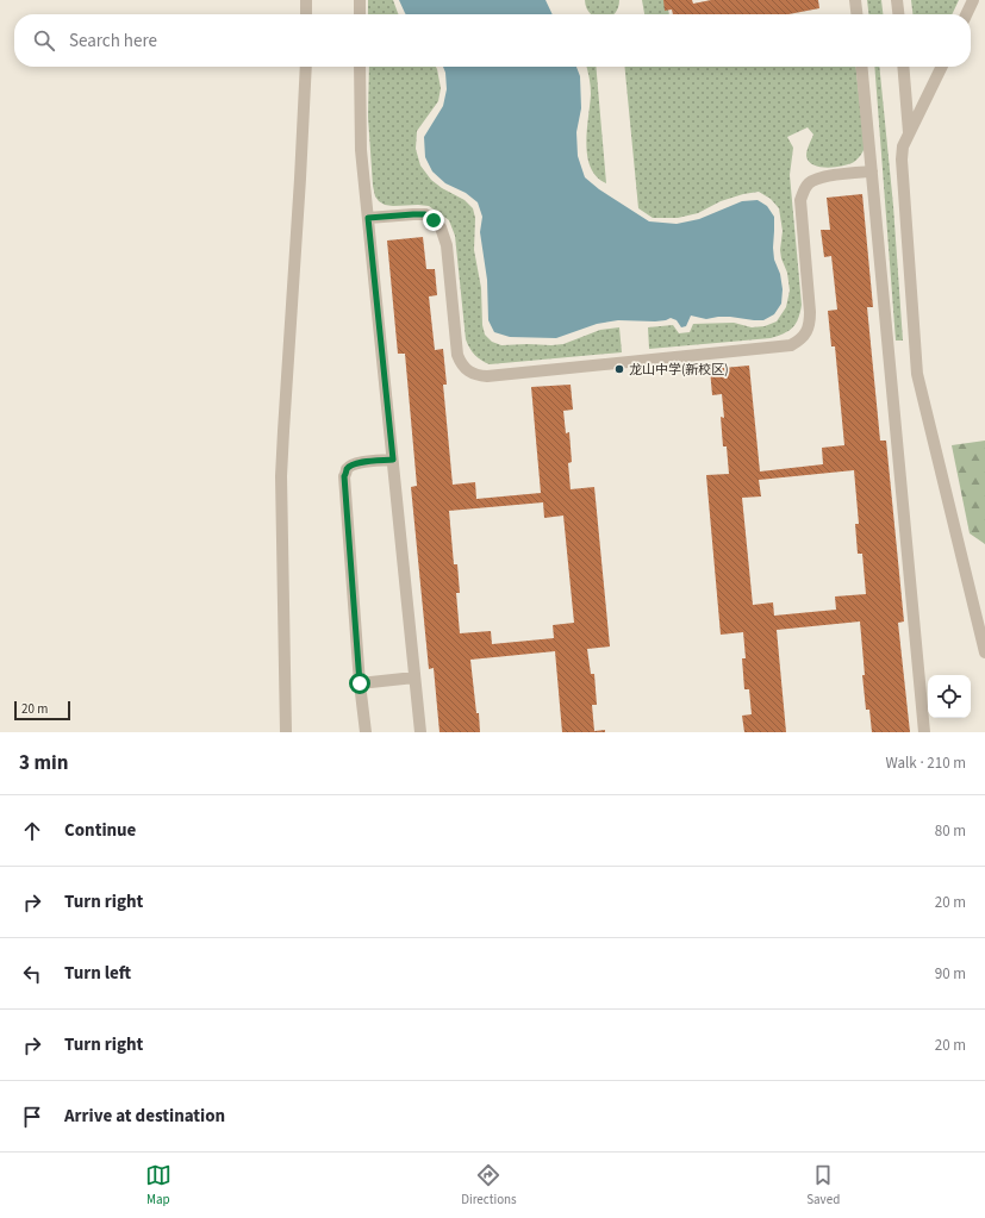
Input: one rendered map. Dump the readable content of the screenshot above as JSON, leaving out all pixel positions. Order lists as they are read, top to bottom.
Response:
{
  "places": ["龙山中学(新校区)"],
  "scale_bar": "20 m",
  "page": {
    "search": "Search here",
    "scale": "20 m",
    "heading": ["3 min", "Walk · 210 m"],
    "list": [
      ["Continue", "80 m"],
      ["Turn right", "20 m"],
      ["Turn left", "90 m"],
      ["Turn right", "20 m"],
      "Arrive at destination"
    ],
    "nav": ["Map", "Directions", "Saved"]
  }
}
